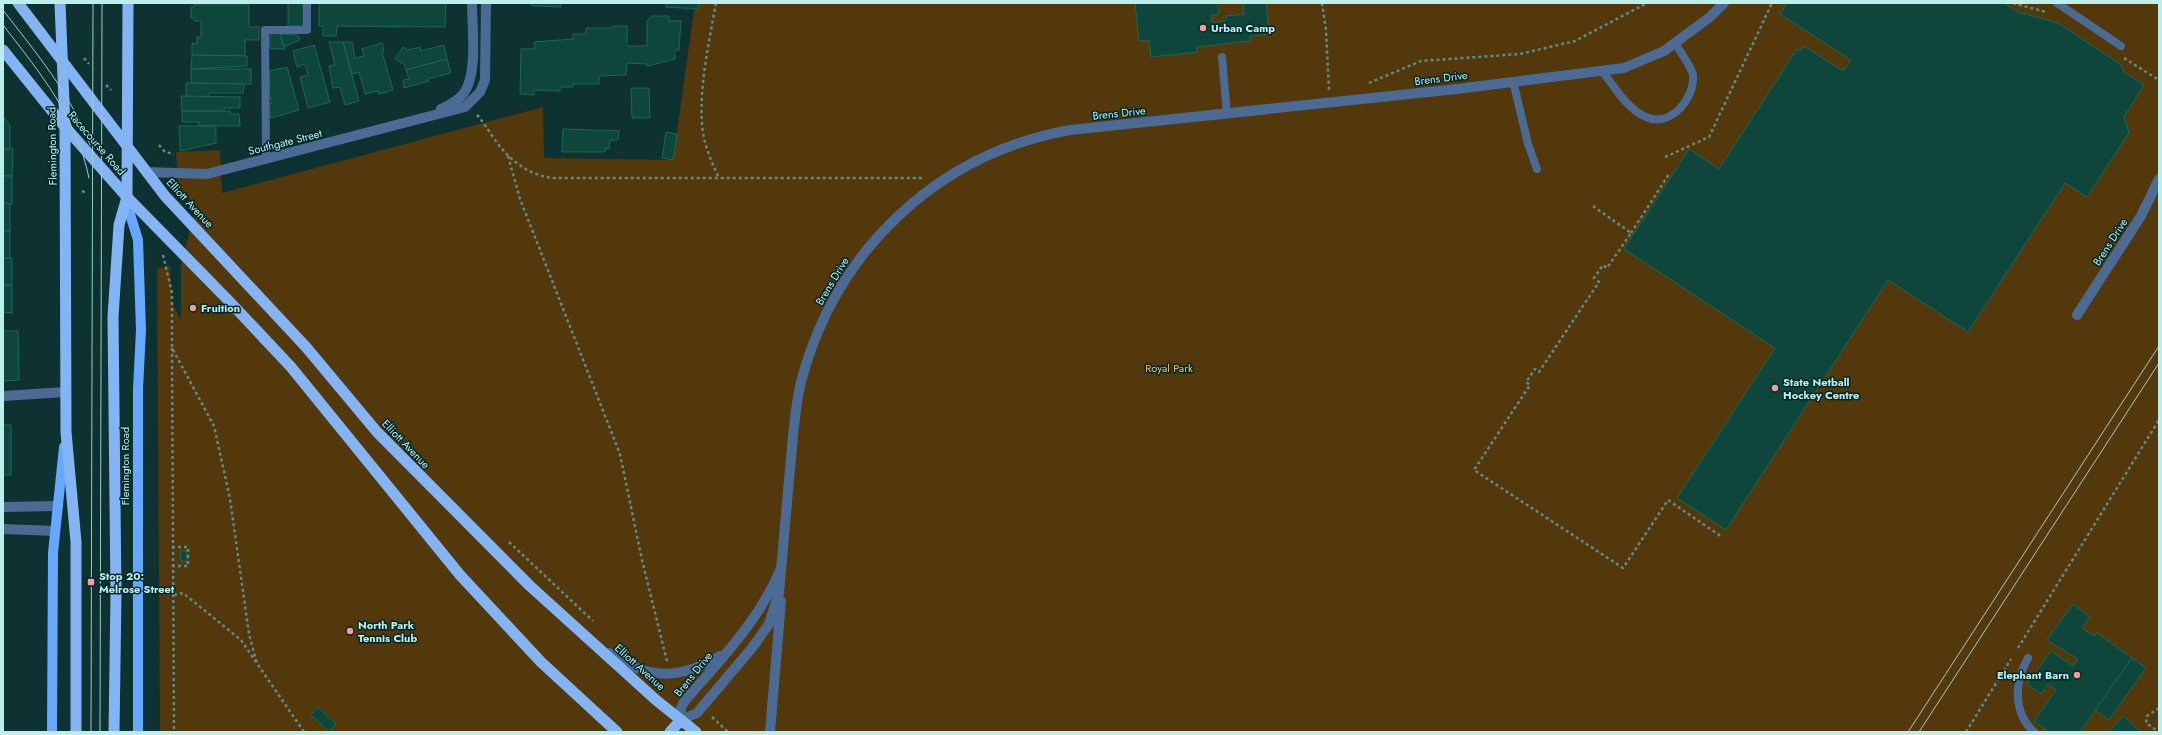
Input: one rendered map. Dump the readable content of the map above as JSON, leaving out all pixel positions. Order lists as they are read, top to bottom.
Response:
{
  "streets": {
    "highway": ["Racecourse Road", "Flemington Road", "Elliott Avenue"],
    "street": ["Brens Drive", "Southgate Street"]
  },
  "crossings": [
    ["Brens Drive", "Elliott Avenue"],
    ["Southgate Street", "Elliott Avenue"],
    ["Racecourse Road", "Flemington Road"],
    ["Racecourse Road", "Elliott Avenue"],
    ["Flemington Road", "Elliott Avenue"]
  ],
  "parks": ["Royal Park"],
  "places": {
    "other": [
      "Urban Camp",
      "Fruition",
      "State Netball Hockey Centre",
      "North Park Tennis Club",
      "Elephant Barn"
    ],
    "transit": ["Stop 20: Melrose Street"]
  }
}
